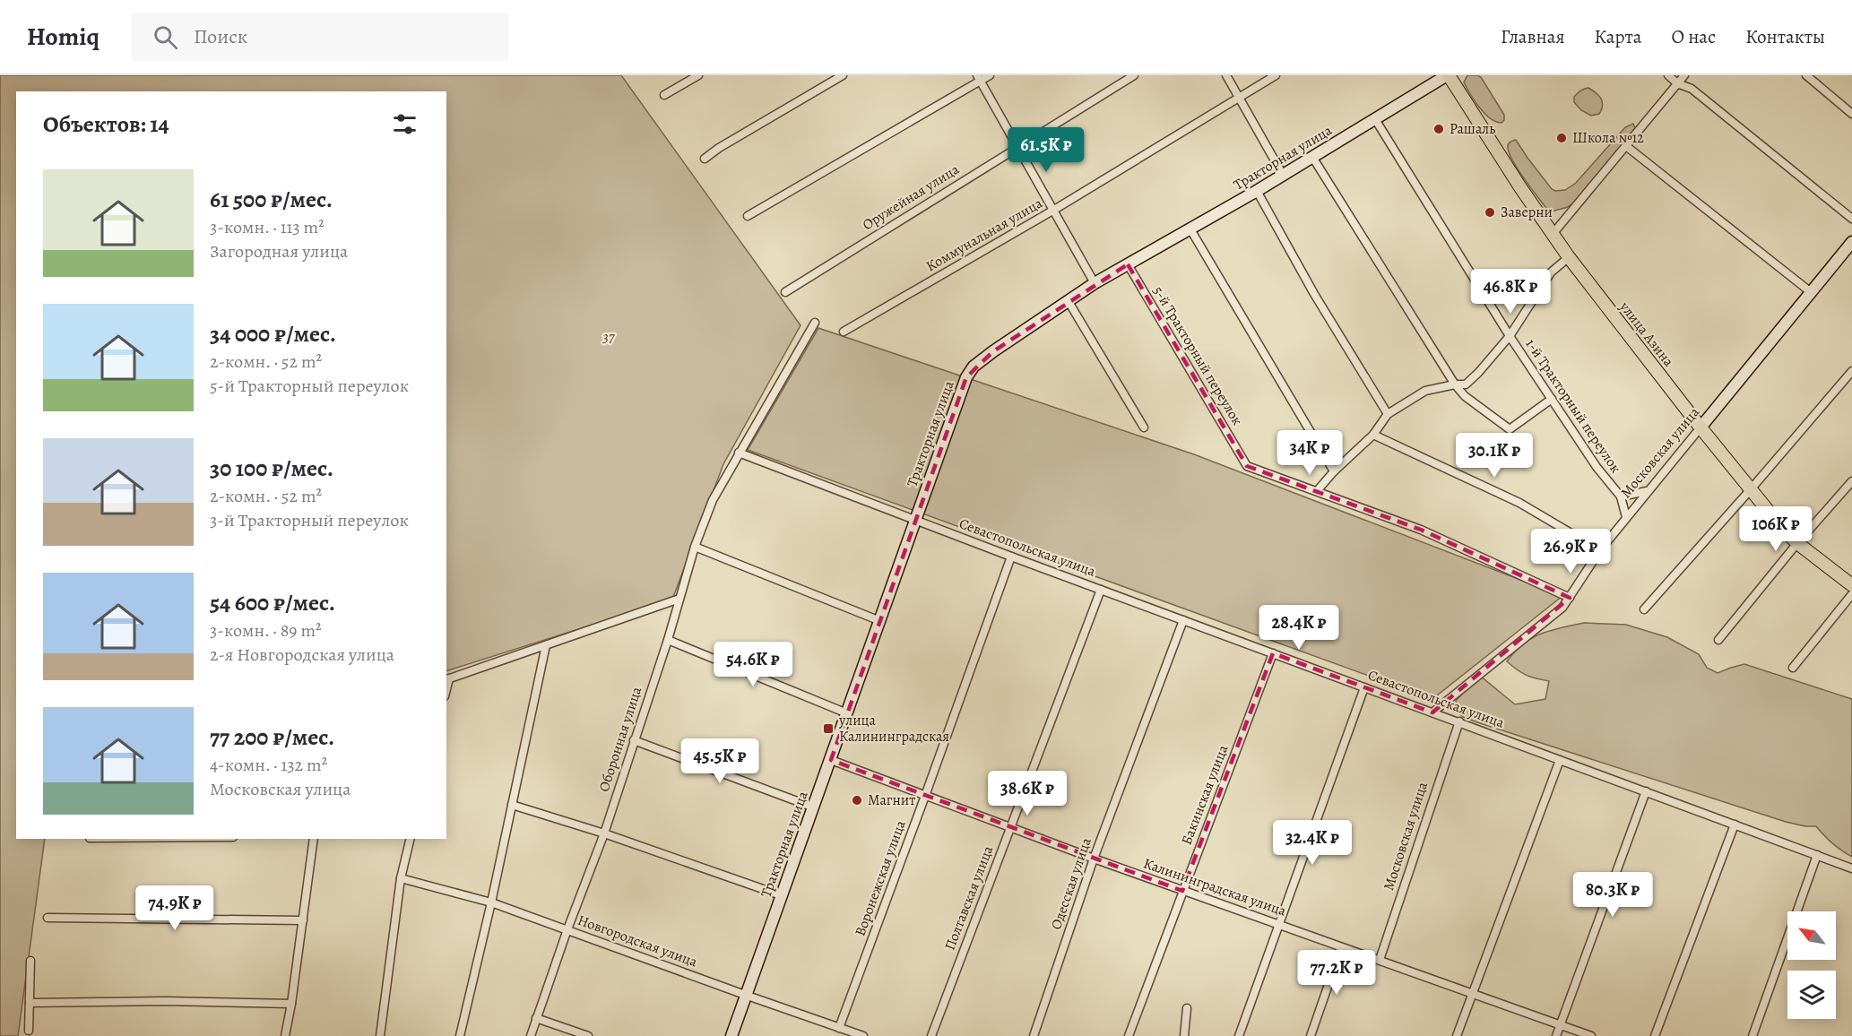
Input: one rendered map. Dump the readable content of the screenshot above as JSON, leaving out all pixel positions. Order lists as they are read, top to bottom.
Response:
{
  "streets": {
    "main road": ["улица Азина"],
    "street": [
      "Тракторная улица",
      "Оружейная улица",
      "Коммунальная улица",
      "5-й Тракторный переулок",
      "1-й Тракторный переулок",
      "Московская улица",
      "Севастопольская улица",
      "Оборонная улица",
      "Бакинская улица",
      "Воронежская улица",
      "Одесская улица",
      "Калининградская улица",
      "Полтавская улица",
      "Новгородская улица"
    ]
  },
  "crossings": [
    ["Тракторная улица", "улица Азина"],
    ["Тракторная улица", "5-й Тракторный переулок"],
    ["Тракторная улица", "1-й Тракторный переулок"],
    ["Тракторная улица", "Севастопольская улица"],
    ["Тракторная улица", "Калининградская улица"],
    ["Тракторная улица", "Новгородская улица"],
    ["улица Азина", "Московская улица"],
    ["5-й Тракторный переулок", "Московская улица"],
    ["1-й Тракторный переулок", "Московская улица"],
    ["Московская улица", "Севастопольская улица"],
    ["Московская улица", "Калининградская улица"],
    ["Севастопольская улица", "Оборонная улица"],
    ["Севастопольская улица", "Бакинская улица"],
    ["Севастопольская улица", "Воронежская улица"],
    ["Севастопольская улица", "Одесская улица"],
    ["Севастопольская улица", "Полтавская улица"],
    ["Оборонная улица", "Новгородская улица"],
    ["Бакинская улица", "Калининградская улица"],
    ["Воронежская улица", "Калининградская улица"],
    ["Воронежская улица", "Новгородская улица"],
    ["Одесская улица", "Калининградская улица"],
    ["Калининградская улица", "Полтавская улица"]
  ],
  "parks": ["37"],
  "places": {
    "other": [
      "Рашаль",
      "Школа №12",
      "Заверни",
      "Магнит"
    ],
    "transit": ["улица Калининградская"]
  },
  "north": "top left",
  "page": {
    "header": "Homiq",
    "search": "Поиск",
    "nav": [
      "Главная",
      "Карта",
      "О нас",
      "Контакты"
    ],
    "heading": "Объектов: 14",
    "price": [
      "61.5K ₽",
      "46.8K ₽",
      "34K ₽",
      "30.1K ₽",
      "106K ₽",
      "26.9K ₽",
      "28.4K ₽",
      "54.6K ₽",
      "45.5K ₽",
      "38.6K ₽",
      "32.4K ₽",
      "80.3K ₽",
      "74.9K ₽",
      "77.2K ₽"
    ],
    "list": [
      {
        "name": "61 500 ₽/мес.",
        "note": "3-комн. · 113 m² · Загородная улица"
      },
      {
        "name": "34 000 ₽/мес.",
        "note": "2-комн. · 52 m² · 5-й Тракторный переулок"
      },
      {
        "name": "30 100 ₽/мес.",
        "note": "2-комн. · 52 m² · 3-й Тракторный переулок"
      },
      {
        "name": "54 600 ₽/мес.",
        "note": "3-комн. · 89 m² · 2-я Новгородская улица"
      },
      {
        "name": "77 200 ₽/мес.",
        "note": "4-комн. · 132 m² · Московская улица"
      }
    ]
  }
}
